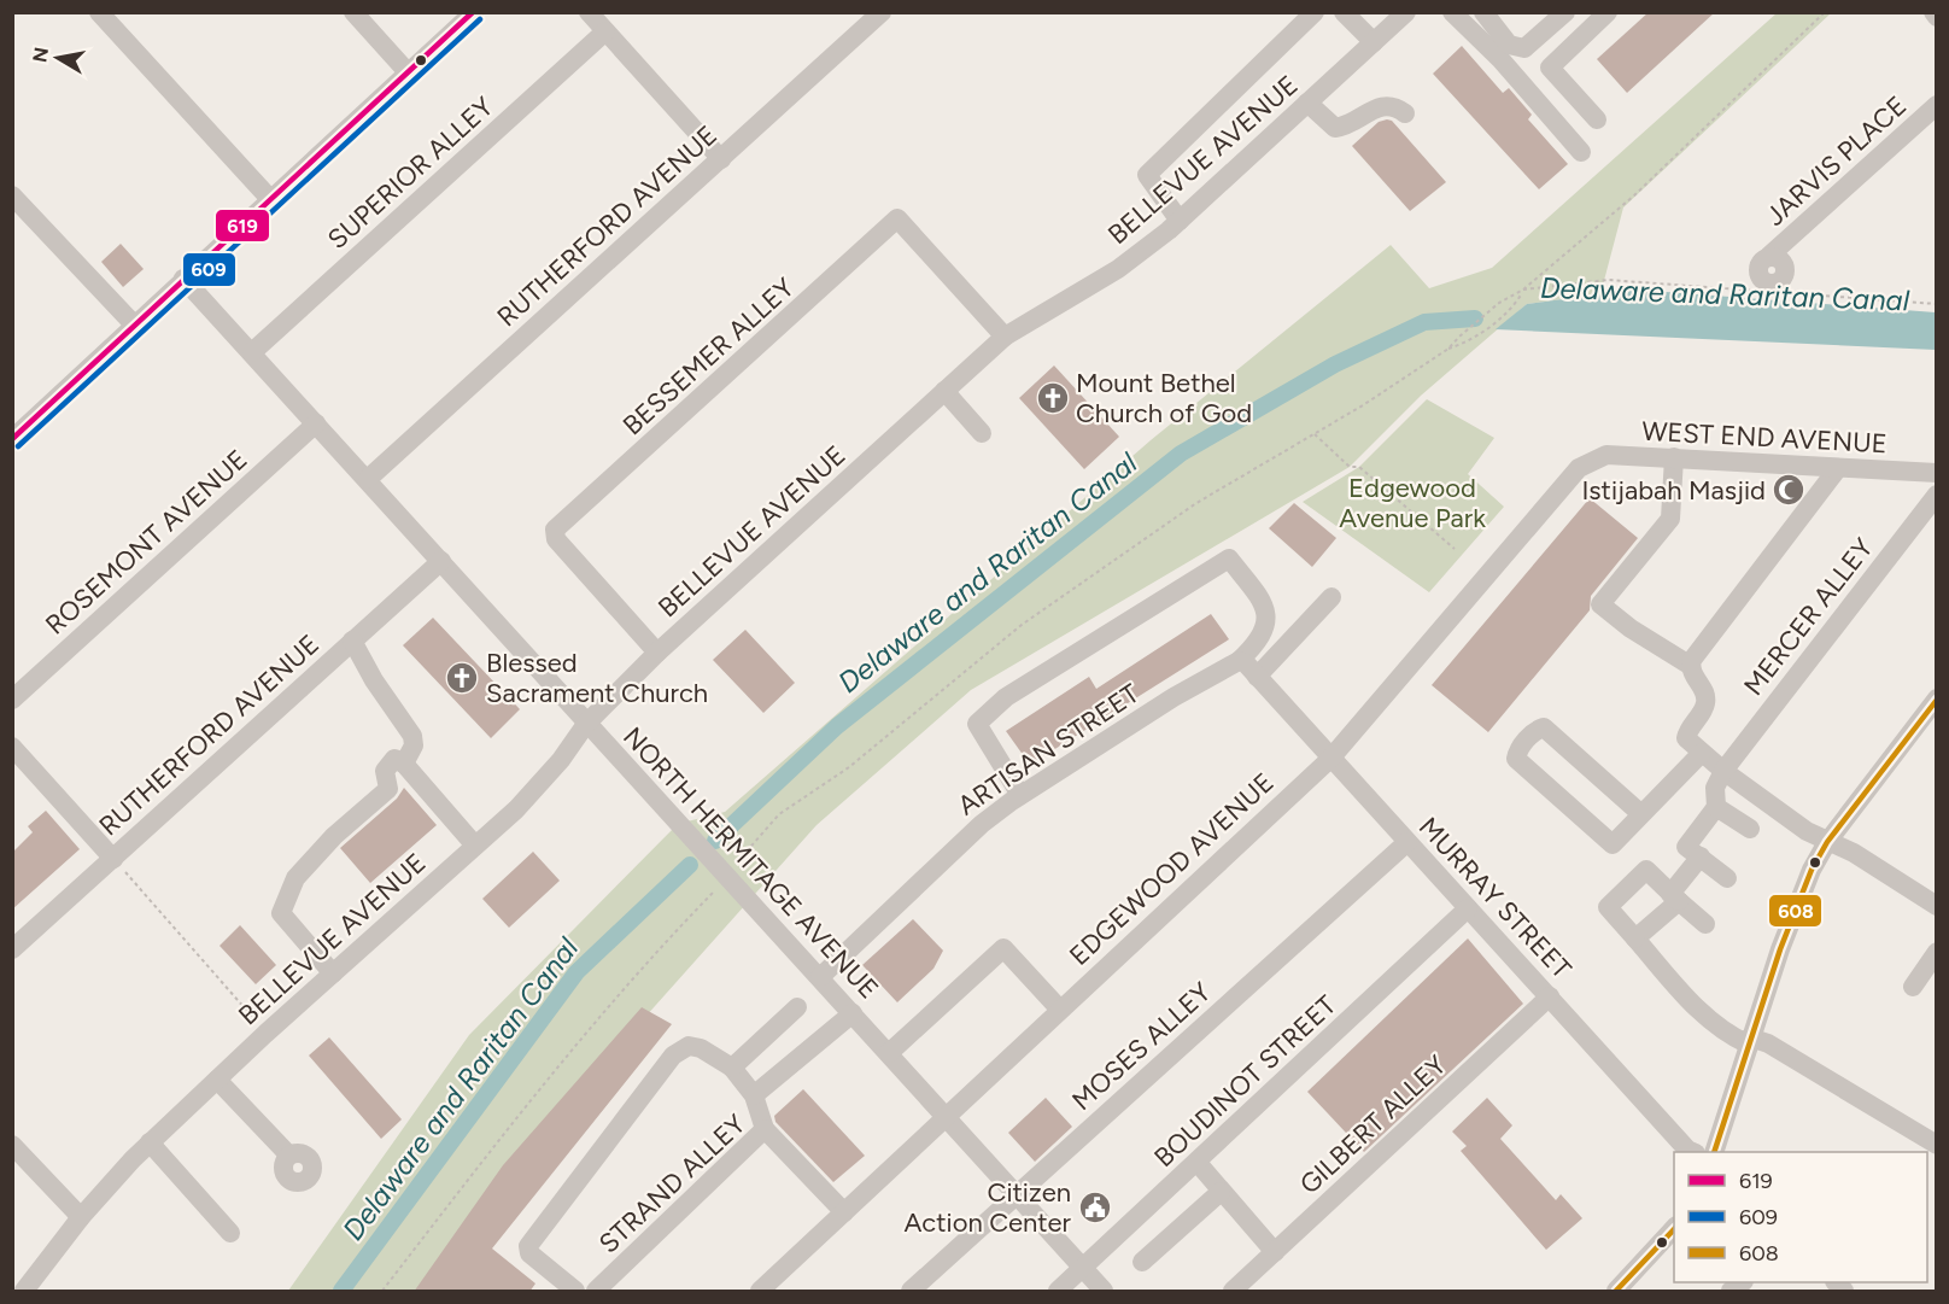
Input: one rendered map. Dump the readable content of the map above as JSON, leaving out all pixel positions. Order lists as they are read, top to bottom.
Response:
{
  "streets": {
    "street": [
      "BELLEVUE AVENUE",
      "JARVIS PLACE",
      "SUPERIOR ALLEY",
      "RUTHERFORD AVENUE",
      "BESSEMER ALLEY",
      "WEST END AVENUE",
      "ROSEMONT AVENUE",
      "MERCER ALLEY",
      "ARTISAN STREET",
      "NORTH HERMITAGE AVENUE",
      "EDGEWOOD AVENUE",
      "MURRAY STREET",
      "MOSES ALLEY",
      "BOUDINOT STREET",
      "GILBERT ALLEY",
      "STRAND ALLEY"
    ]
  },
  "crossings": [
    ["BELLEVUE AVENUE", "BESSEMER ALLEY"],
    ["BELLEVUE AVENUE", "NORTH HERMITAGE AVENUE"],
    ["SUPERIOR ALLEY", "NORTH HERMITAGE AVENUE"],
    ["RUTHERFORD AVENUE", "NORTH HERMITAGE AVENUE"],
    ["WEST END AVENUE", "EDGEWOOD AVENUE"],
    ["ROSEMONT AVENUE", "NORTH HERMITAGE AVENUE"],
    ["ARTISAN STREET", "NORTH HERMITAGE AVENUE"],
    ["NORTH HERMITAGE AVENUE", "EDGEWOOD AVENUE"],
    ["NORTH HERMITAGE AVENUE", "MOSES ALLEY"],
    ["NORTH HERMITAGE AVENUE", "BOUDINOT STREET"],
    ["EDGEWOOD AVENUE", "MURRAY STREET"],
    ["EDGEWOOD AVENUE", "STRAND ALLEY"],
    ["MURRAY STREET", "MOSES ALLEY"],
    ["MURRAY STREET", "BOUDINOT STREET"],
    ["MURRAY STREET", "GILBERT ALLEY"]
  ],
  "water": ["Delaware and Raritan Canal"],
  "parks": ["Edgewood Avenue Park"],
  "places": {
    "church": ["Mount Bethel Church of God", "Blessed Sacrament Church"],
    "mosque": ["Istijabah Masjid"],
    "public building": ["Citizen Action Center"]
  },
  "lines": ["transit line 619", "transit line 609", "transit line 608"],
  "legend": ["619", "609", "608"],
  "north": "left"
}
